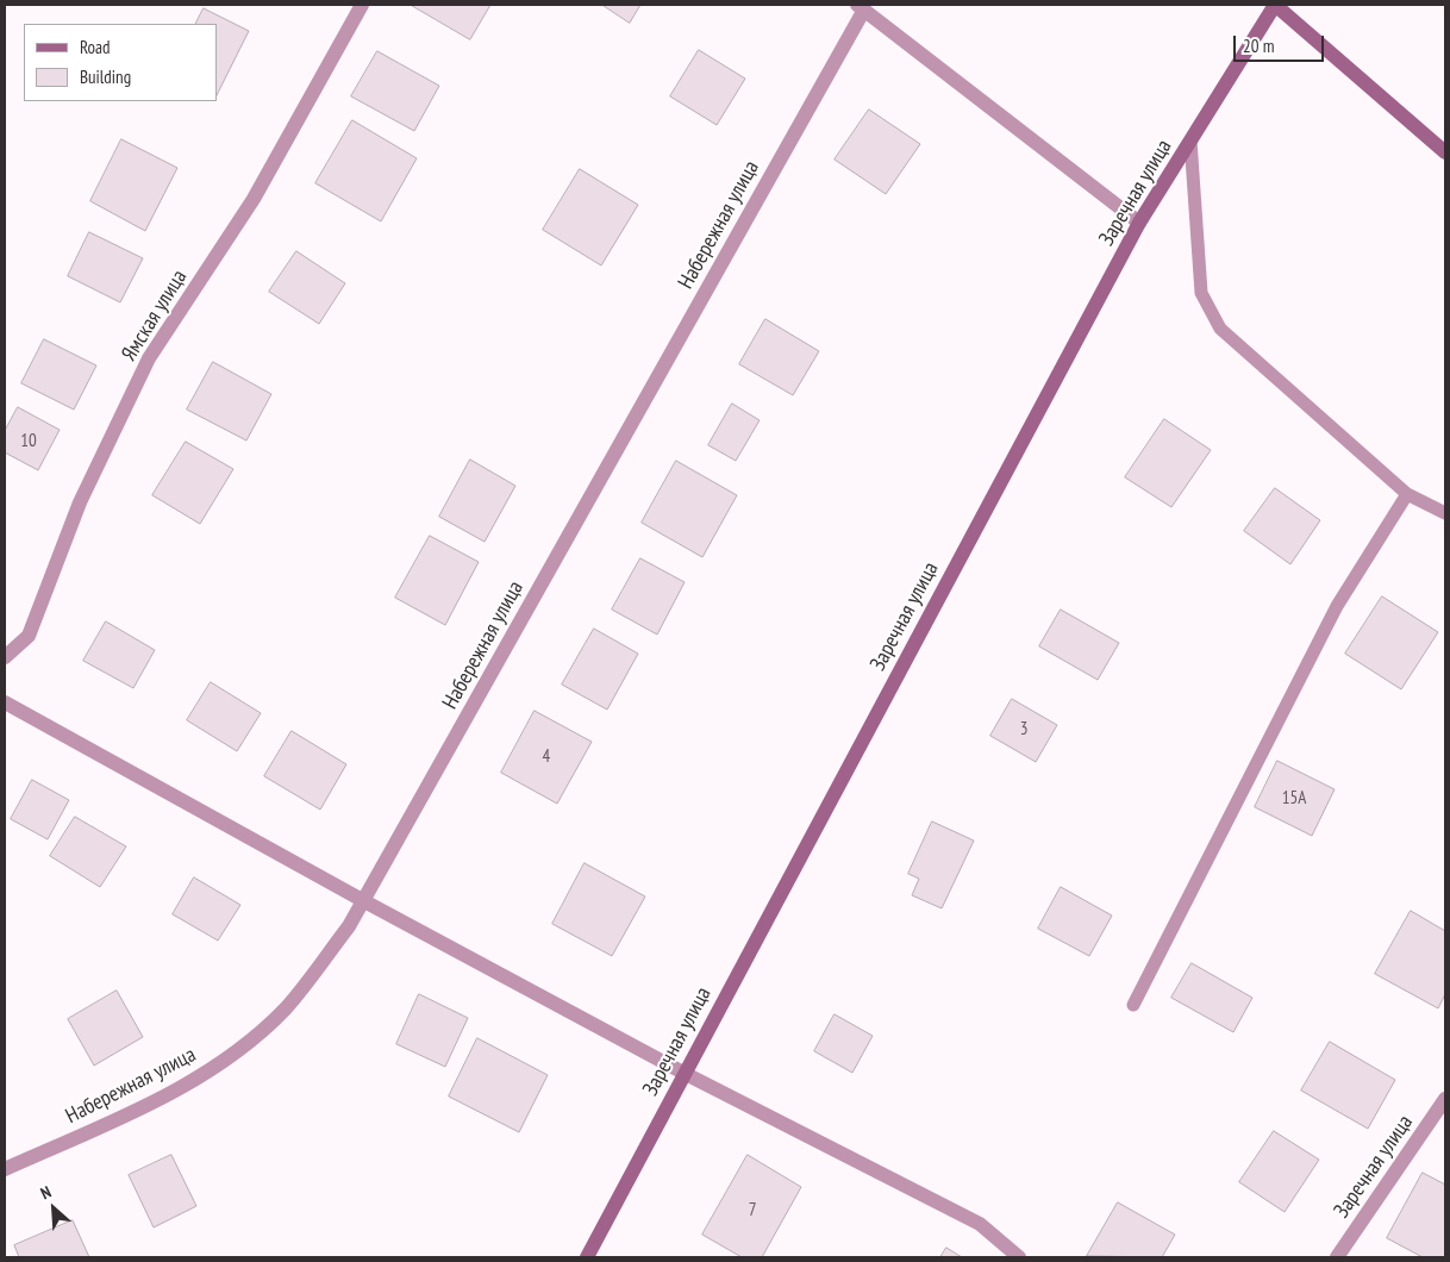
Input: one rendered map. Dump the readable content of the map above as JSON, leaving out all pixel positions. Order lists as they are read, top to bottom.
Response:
{
  "streets": {
    "street": ["Заречная улица", "Набережная улица", "Ямская улица"]
  },
  "house_numbers": [
    "10",
    "3",
    "4",
    "15А",
    "7"
  ],
  "legend": ["Road", "Building"],
  "scale_bar": "20 m",
  "north": "top left"
}
